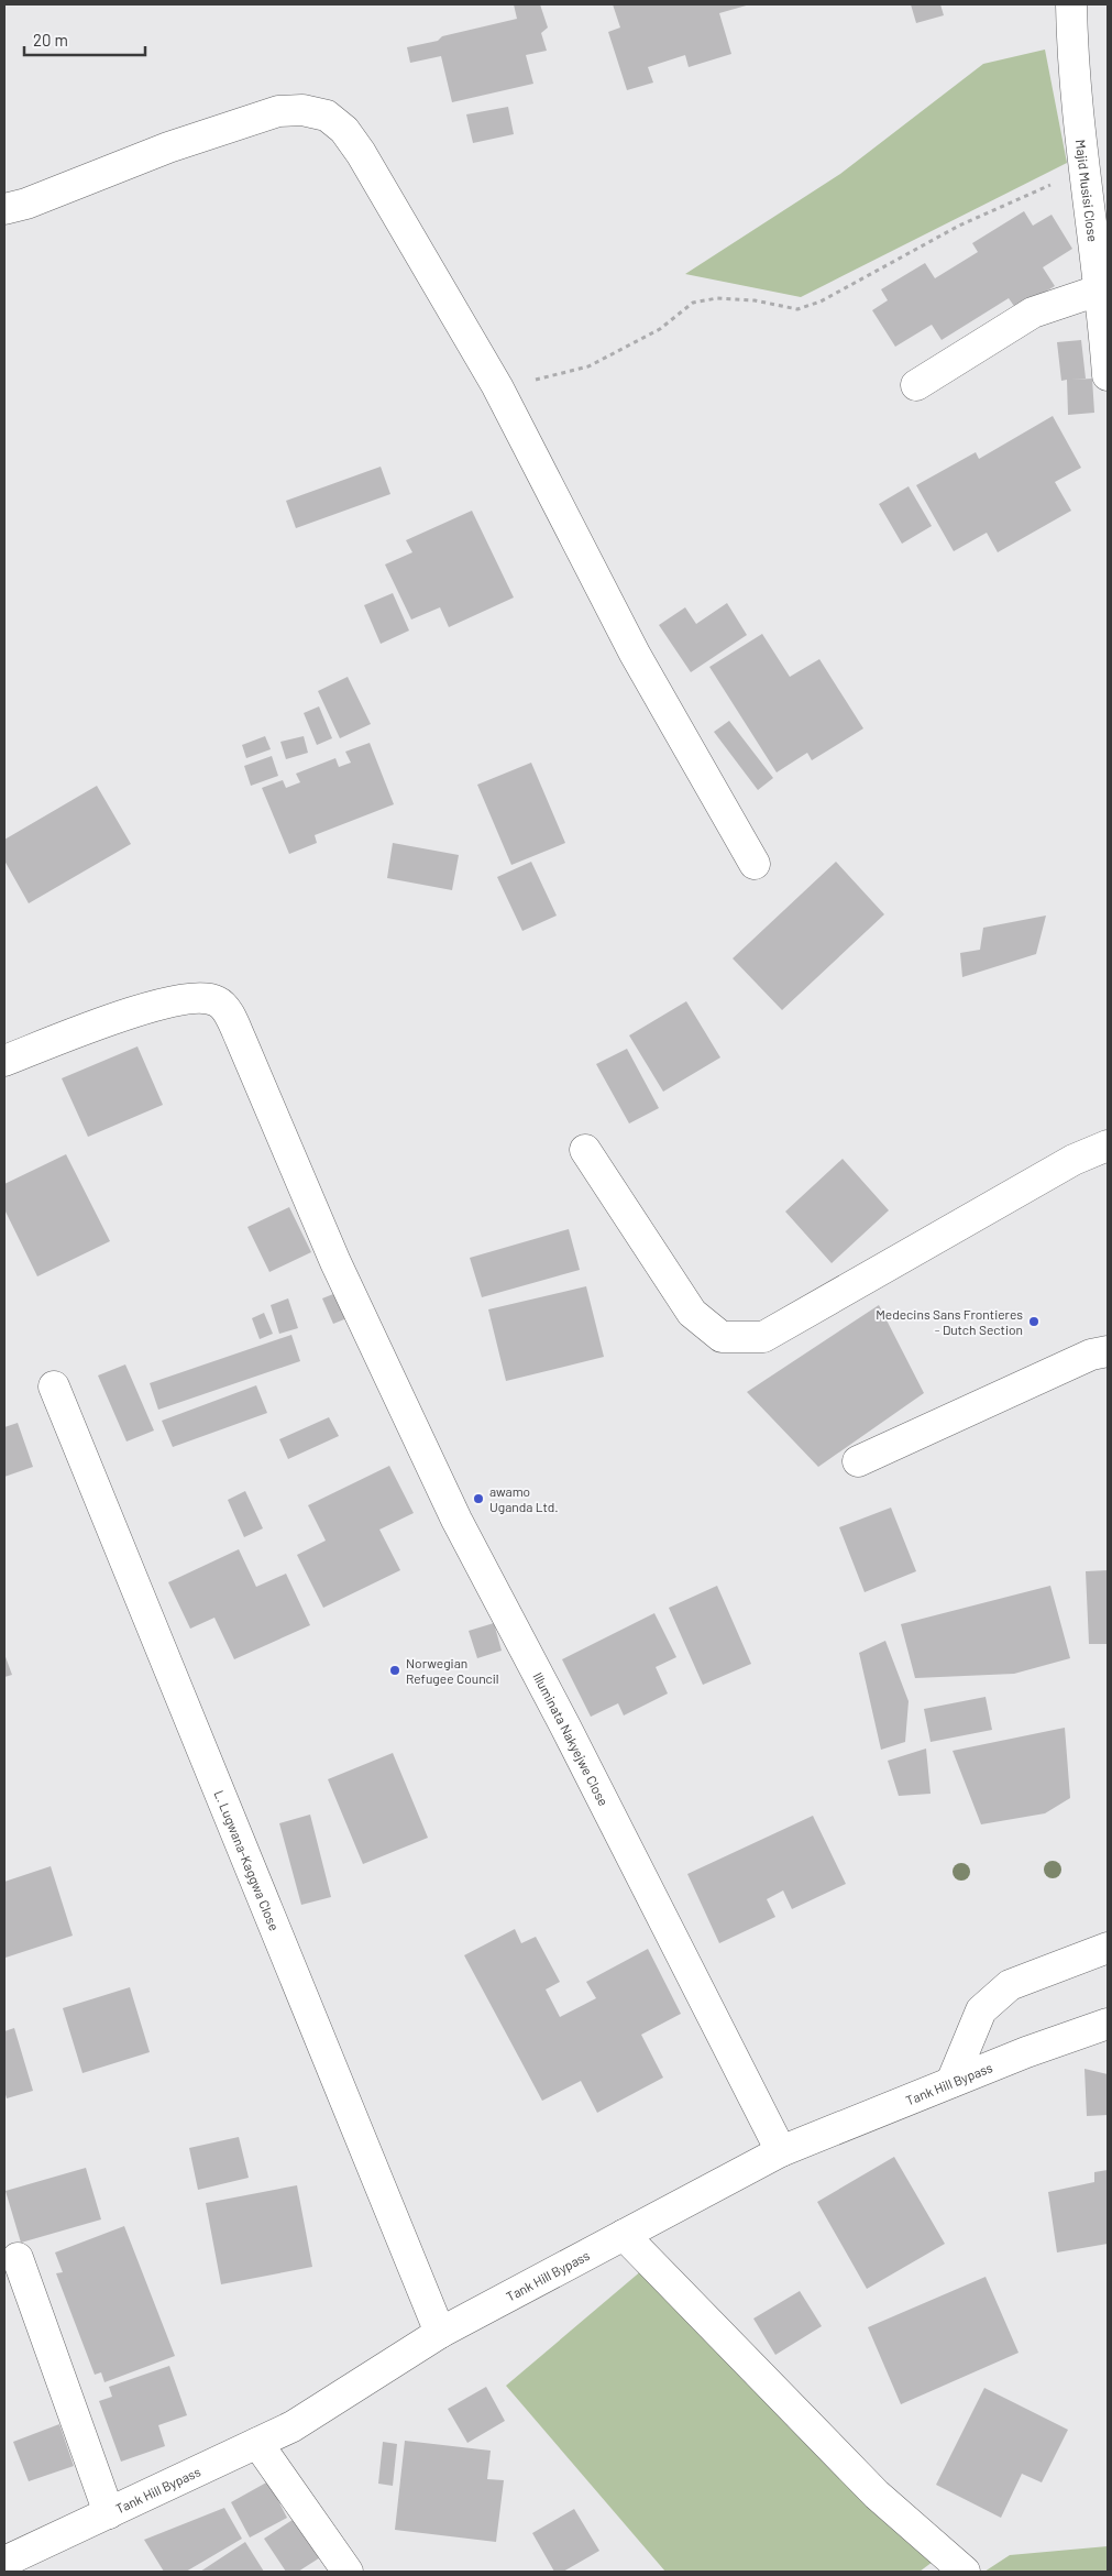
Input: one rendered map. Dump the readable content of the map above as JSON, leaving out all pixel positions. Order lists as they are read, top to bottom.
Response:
{
  "streets": {
    "street": [
      "Majid Musisi Close",
      "Illuminata Nakyejwe Close",
      "L. Lugwana-Kaggwa Close",
      "Tank Hill Bypass"
    ]
  },
  "crossings": [
    ["Illuminata Nakyejwe Close", "Tank Hill Bypass"],
    ["L. Lugwana-Kaggwa Close", "Tank Hill Bypass"]
  ],
  "places": ["Medecins Sans Frontieres - Dutch Section", "awamo Uganda Ltd.", "Norwegian Refugee Council"],
  "scale_bar": "20 m"
}
